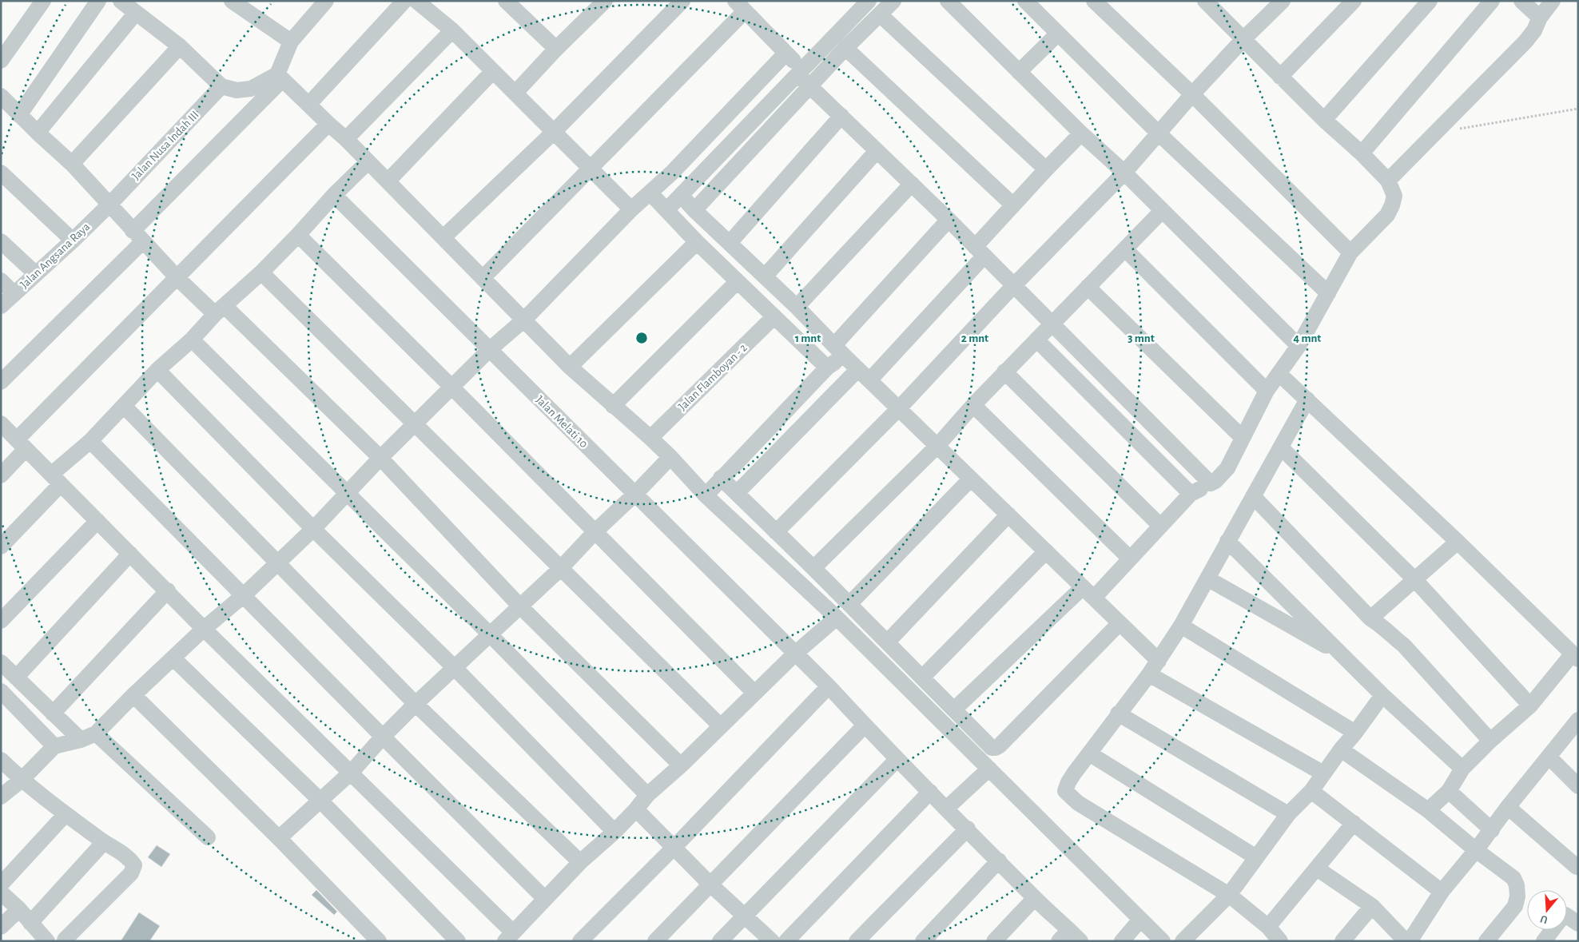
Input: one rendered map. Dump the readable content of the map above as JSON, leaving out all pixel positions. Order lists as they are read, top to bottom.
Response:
{
  "streets": {
    "street": [
      "Jalan Nusa Indah III",
      "Jalan Angsana Raya",
      "Jalan Flamboyan - 2",
      "Jalan Melati 10"
    ]
  },
  "crossings": [
    ["Jalan Nusa Indah III", "Jalan Angsana Raya"]
  ],
  "north": "bottom",
  "rings": [
    "1 mnt",
    "2 mnt",
    "3 mnt",
    "4 mnt"
  ]
}
